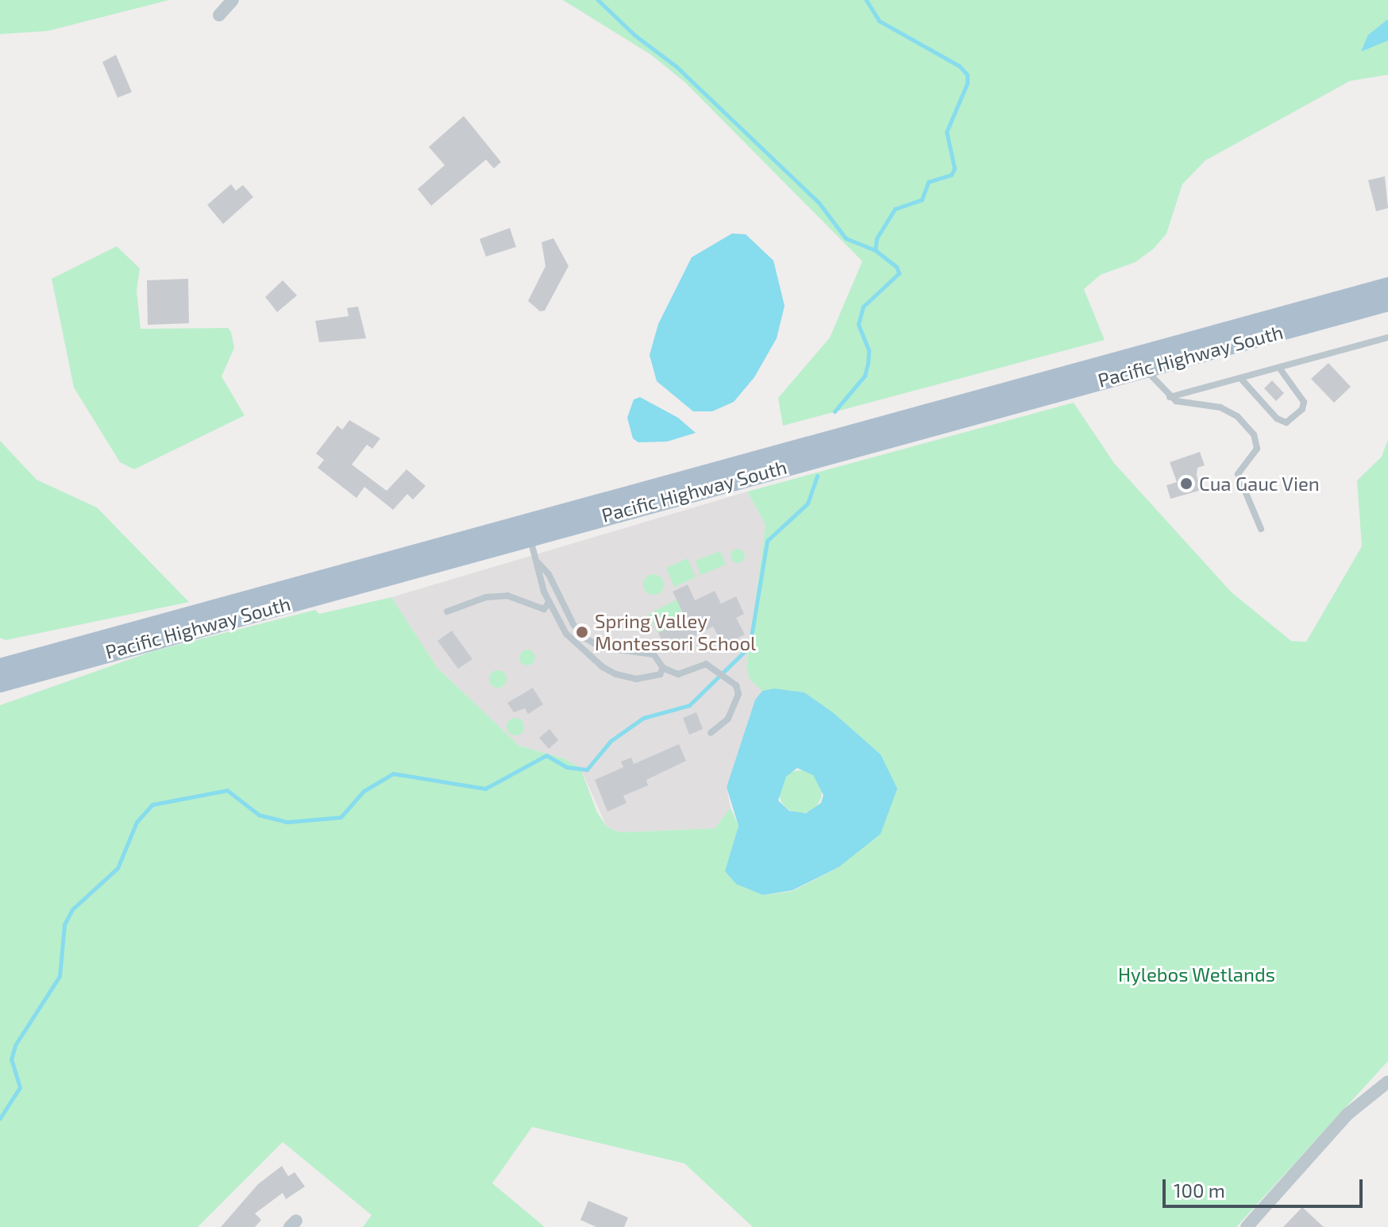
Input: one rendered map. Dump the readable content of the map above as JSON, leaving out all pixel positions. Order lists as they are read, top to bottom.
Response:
{
  "streets": {
    "main road": ["Pacific Highway South"]
  },
  "parks": ["Hylebos Wetlands"],
  "places": ["Cua Gauc Vien", "Spring Valley Montessori School"],
  "scale_bar": "100 m"
}
